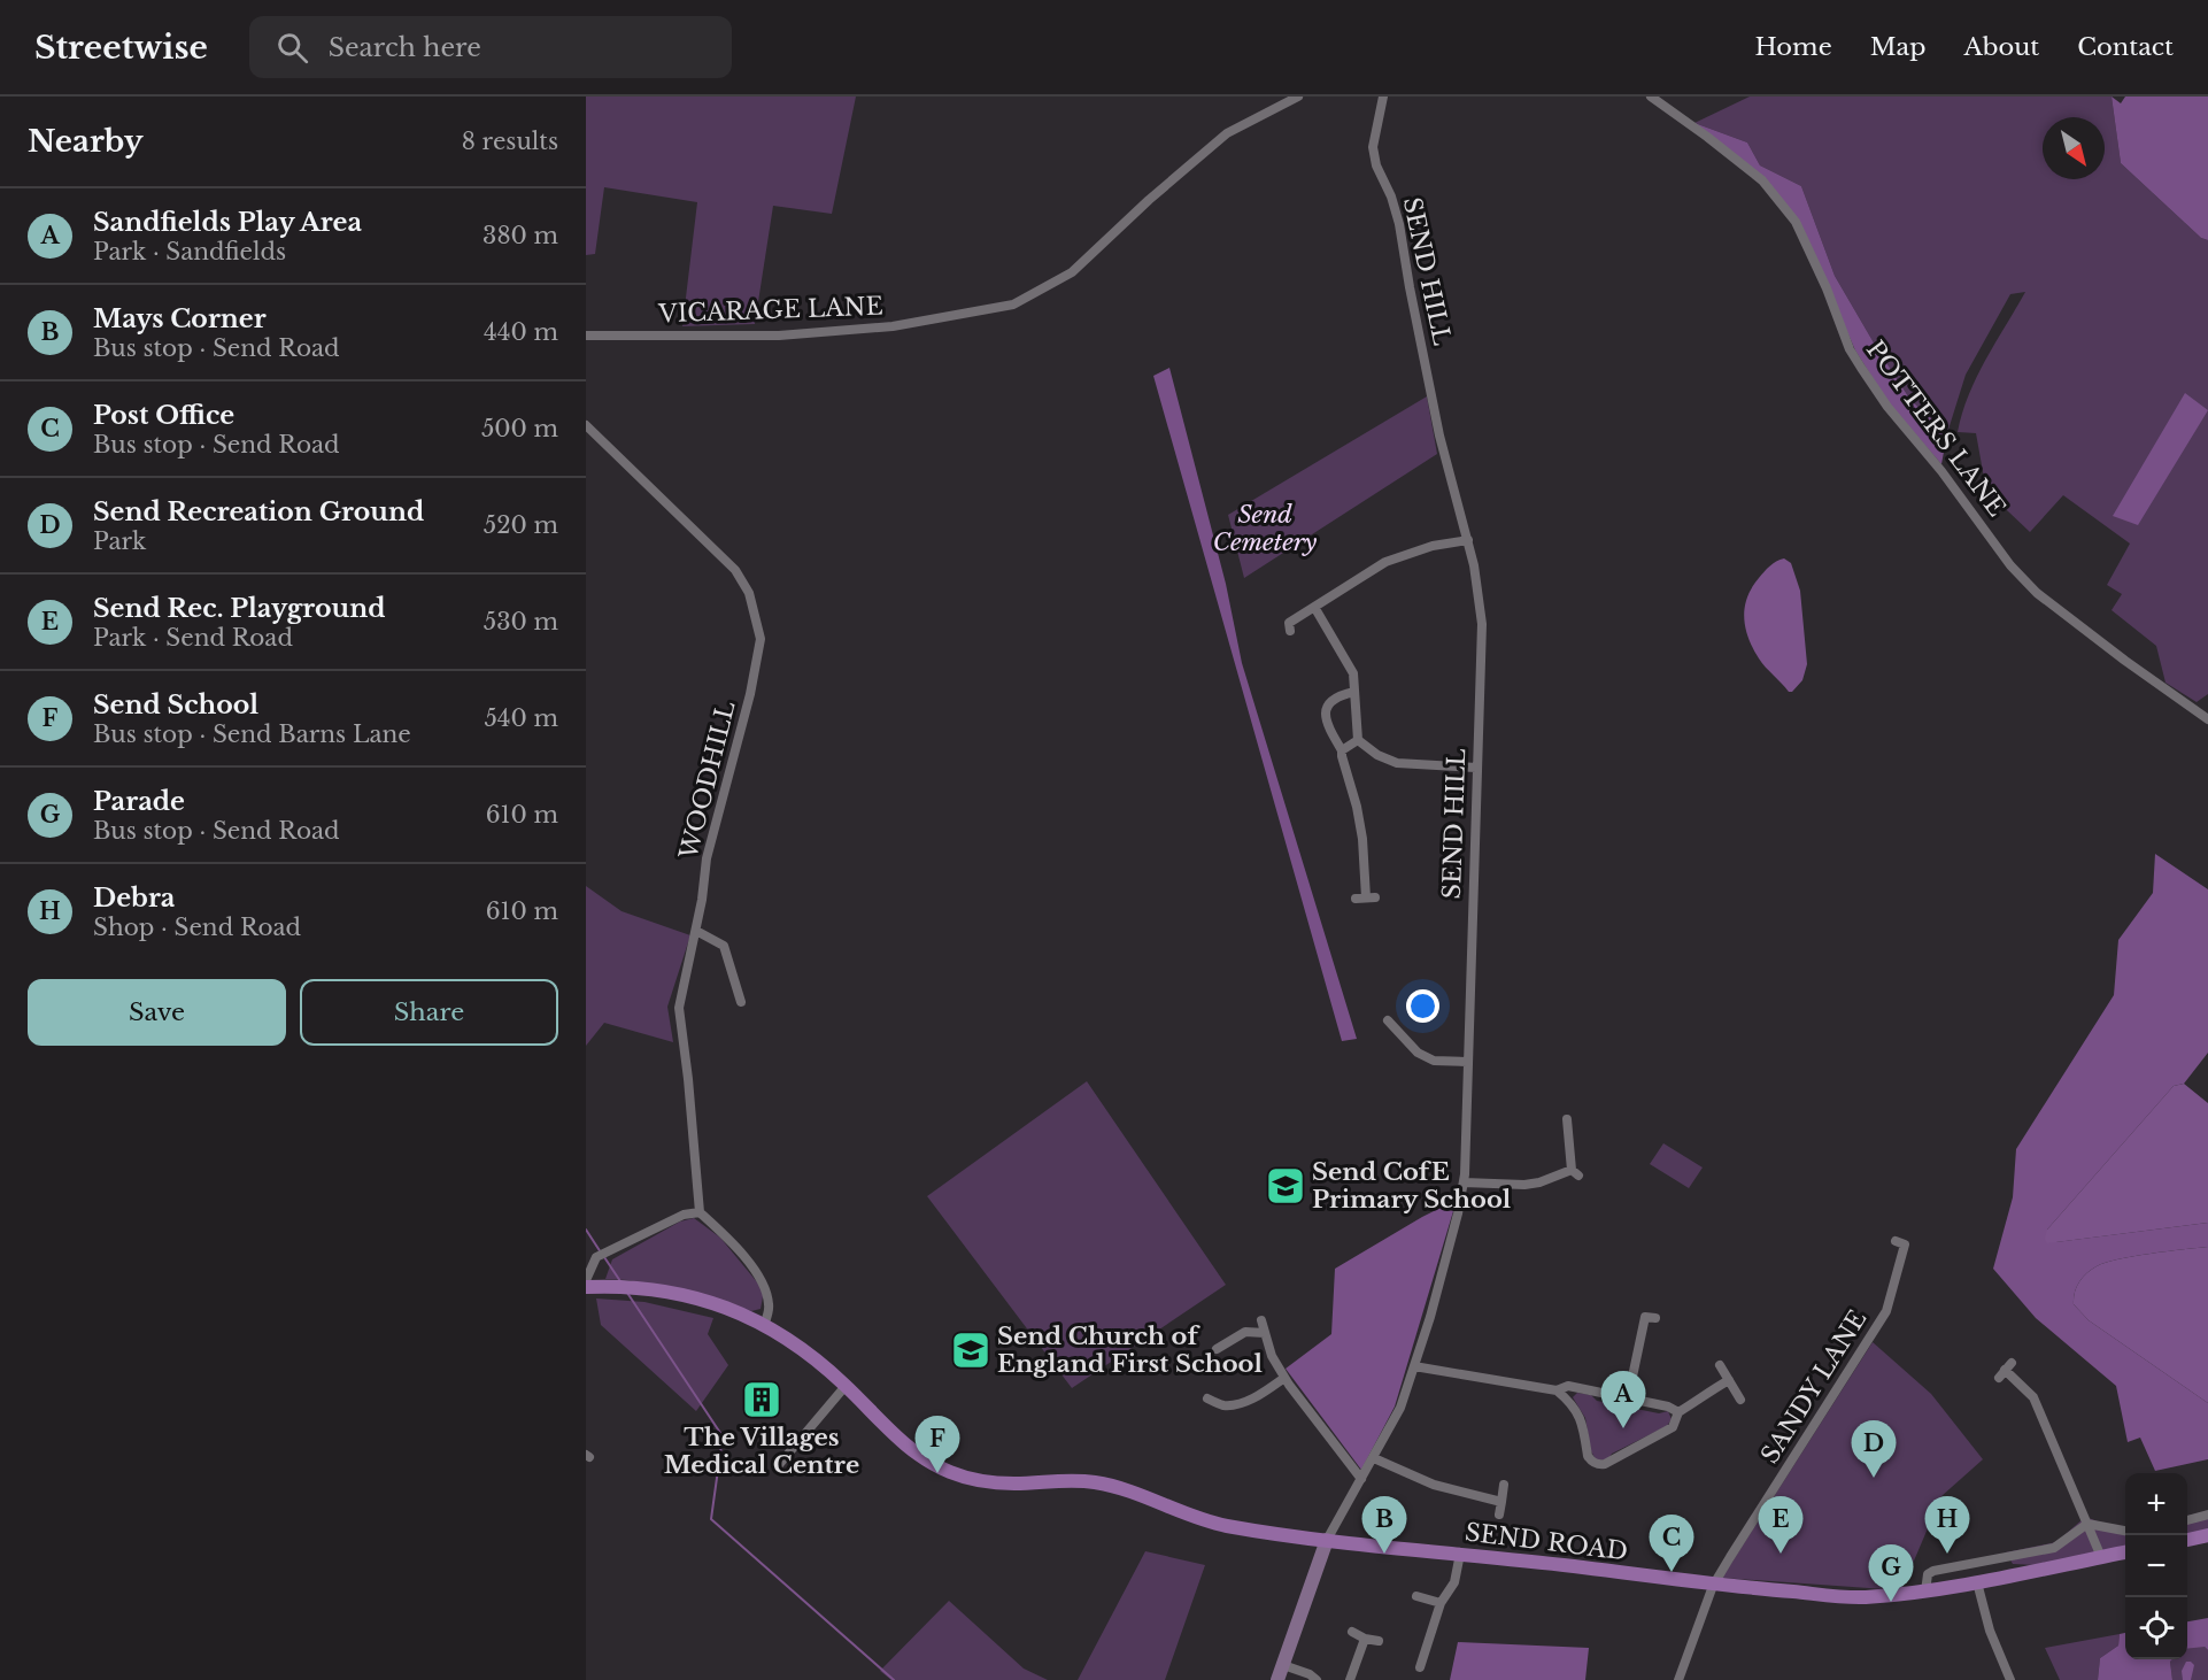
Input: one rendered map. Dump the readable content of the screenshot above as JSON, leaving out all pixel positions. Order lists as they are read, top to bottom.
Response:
{
  "streets": {
    "main road": ["SEND ROAD"],
    "street": [
      "SEND HILL",
      "VICARAGE LANE",
      "POTTERS LANE",
      "WOODHILL",
      "SANDY LANE"
    ]
  },
  "crossings": [
    ["SEND HILL", "SEND ROAD"],
    ["SANDY LANE", "SEND ROAD"]
  ],
  "parks": ["Send Cemetery"],
  "places": {
    "school or university": ["Send CofE Primary School", "Send Church of England First School"],
    "building": ["The Villages Medical Centre"]
  },
  "north": "bottom right",
  "page": {
    "header": "Streetwise",
    "search": "Search here",
    "nav": [
      "Home",
      "Map",
      "About",
      "Contact"
    ],
    "heading": ["Nearby", "8 results"],
    "list": [
      {
        "mark": "A",
        "name": "Sandfields Play Area",
        "note": "Park · Sandfields",
        "value": "380 m"
      },
      {
        "mark": "B",
        "name": "Mays Corner",
        "note": "Bus stop · Send Road",
        "value": "440 m"
      },
      {
        "mark": "C",
        "name": "Post Office",
        "note": "Bus stop · Send Road",
        "value": "500 m"
      },
      {
        "mark": "D",
        "name": "Send Recreation Ground",
        "note": "Park",
        "value": "520 m"
      },
      {
        "mark": "E",
        "name": "Send Rec. Playground",
        "note": "Park · Send Road",
        "value": "530 m"
      },
      {
        "mark": "F",
        "name": "Send School",
        "note": "Bus stop · Send Barns Lane",
        "value": "540 m"
      },
      {
        "mark": "G",
        "name": "Parade",
        "note": "Bus stop · Send Road",
        "value": "610 m"
      },
      {
        "mark": "H",
        "name": "Debra",
        "note": "Shop · Send Road",
        "value": "610 m"
      }
    ],
    "buttons": ["Save", "Share"],
    "pins": [
      "A",
      "F",
      "D",
      "B",
      "E",
      "H",
      "C",
      "G"
    ],
    "map_buttons": ["+", "−"]
  }
}
